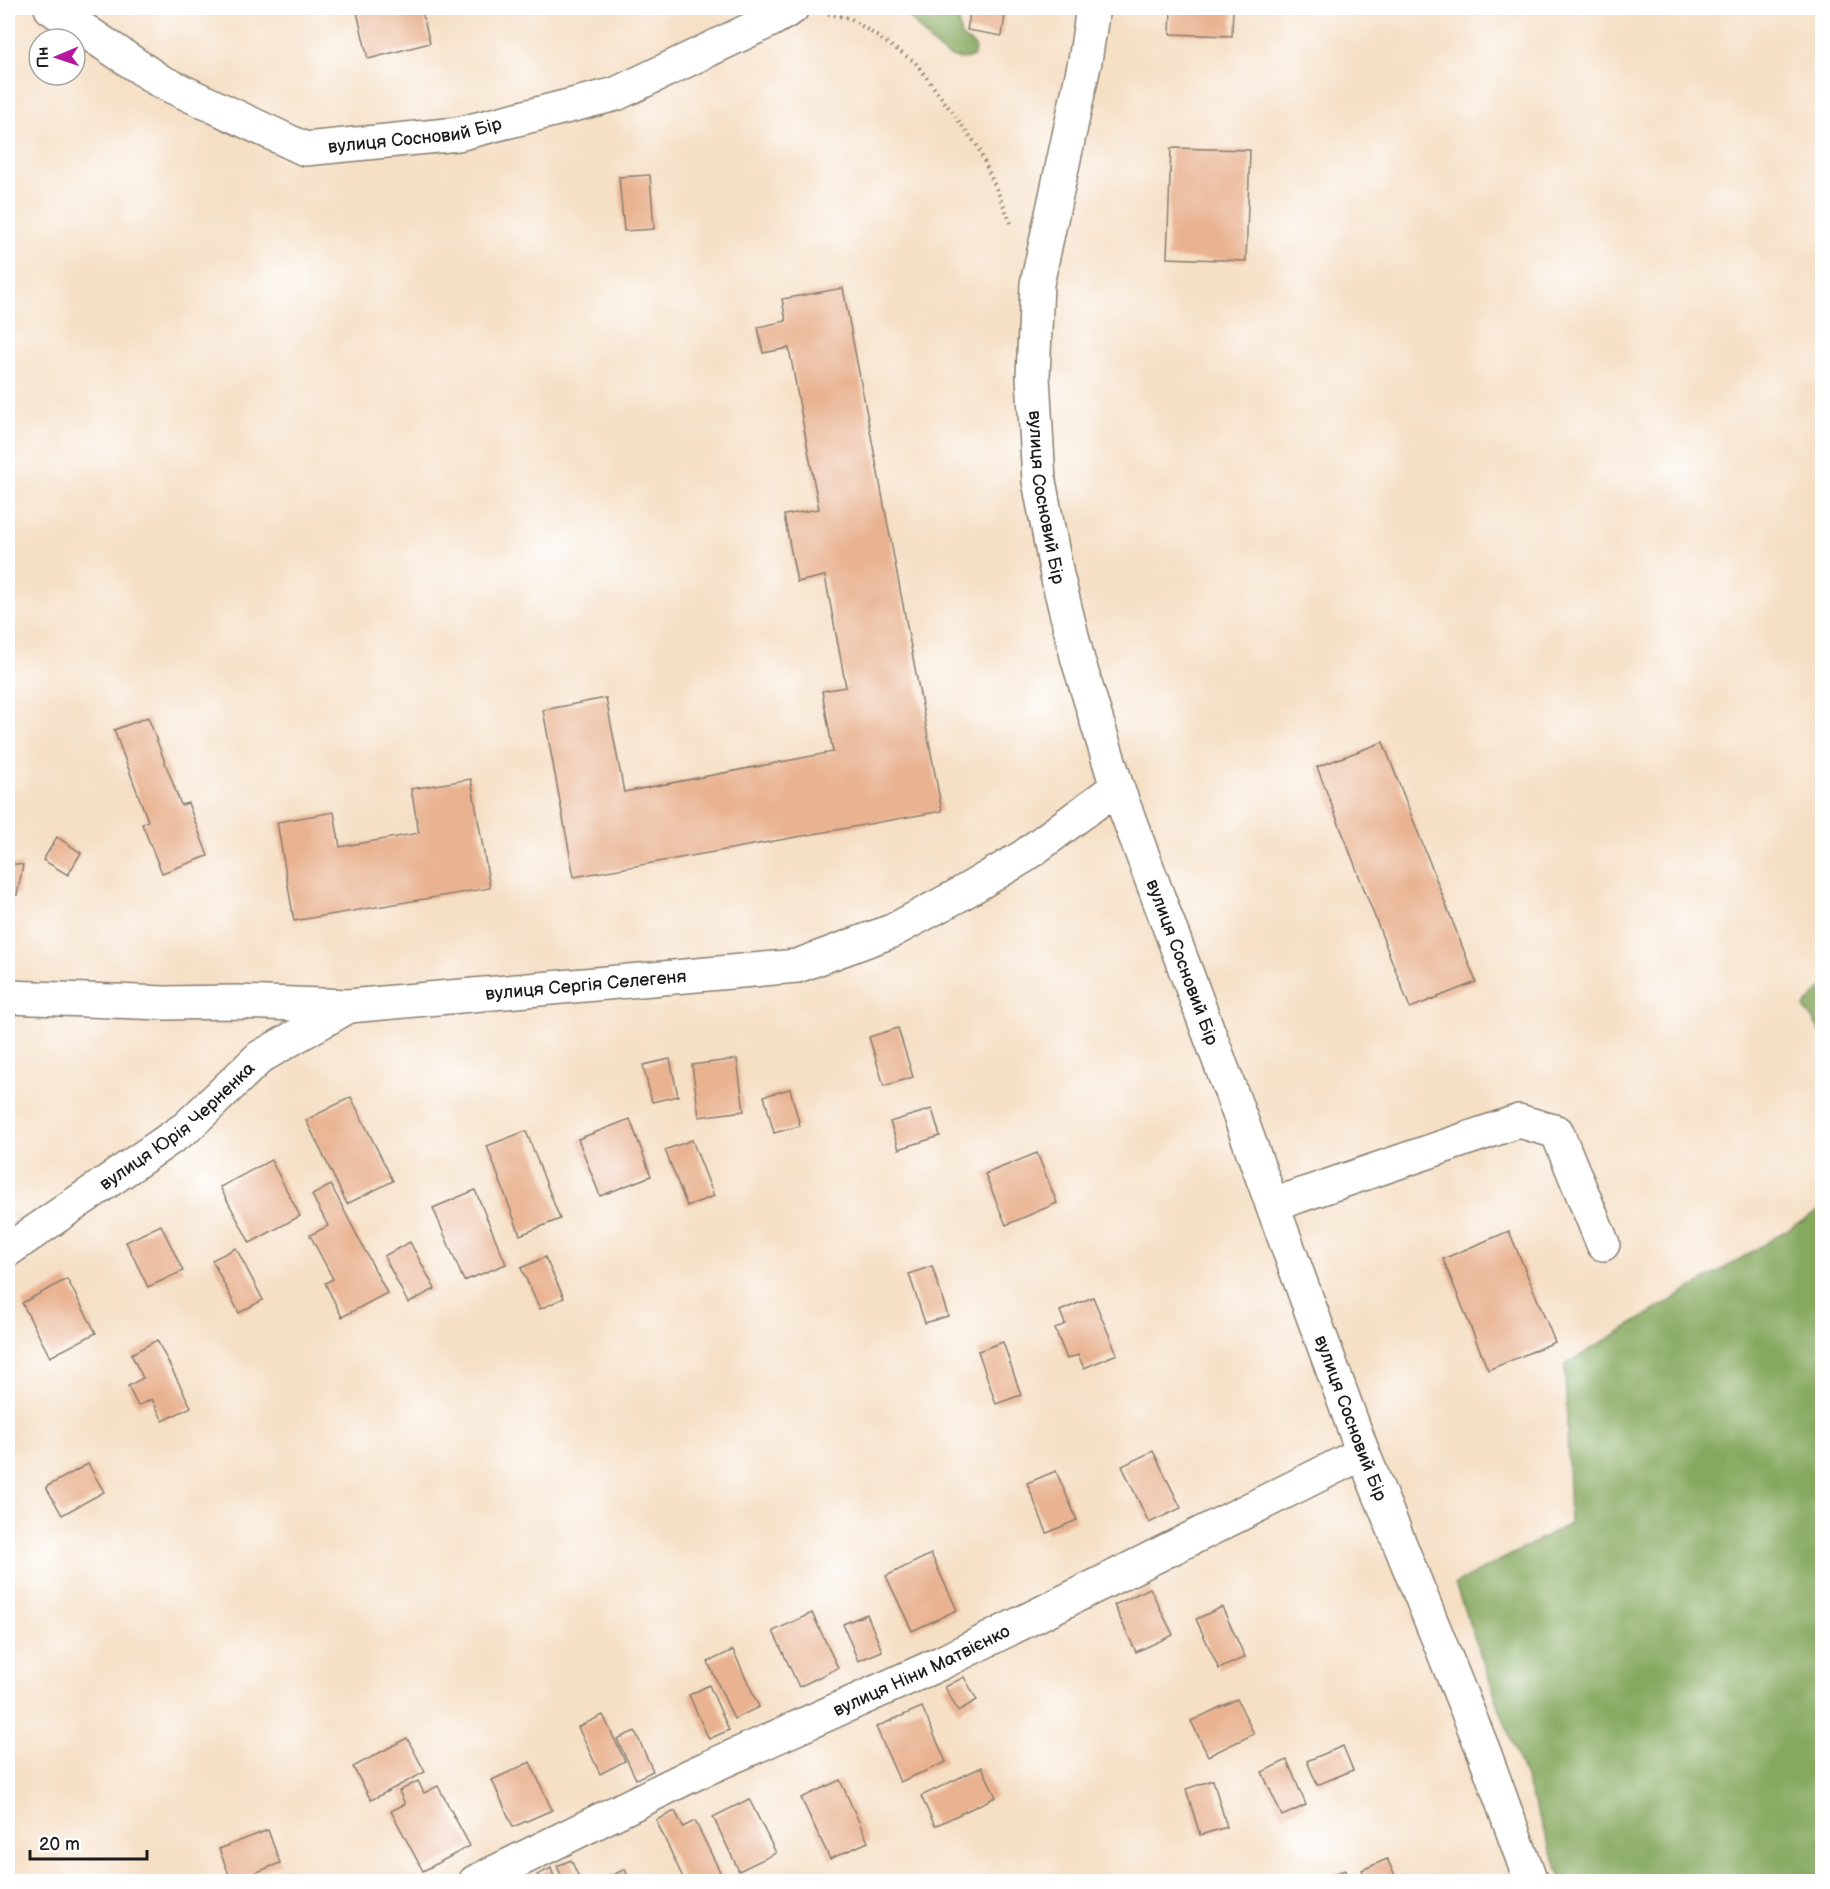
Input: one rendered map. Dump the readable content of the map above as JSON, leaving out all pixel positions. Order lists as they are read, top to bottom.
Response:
{
  "streets": {
    "street": [
      "вулиця Сосновий Бір",
      "вулиця Сергія Селегеня",
      "вулиця Юрія Черненка",
      "вулиця Ніни Матвієнко"
    ]
  },
  "crossings": [
    ["вулиця Сосновий Бір", "вулиця Сергія Селегеня"],
    ["вулиця Сосновий Бір", "вулиця Ніни Матвієнко"],
    ["вулиця Сергія Селегеня", "вулиця Юрія Черненка"]
  ],
  "scale_bar": "20 m",
  "north": "left"
}
